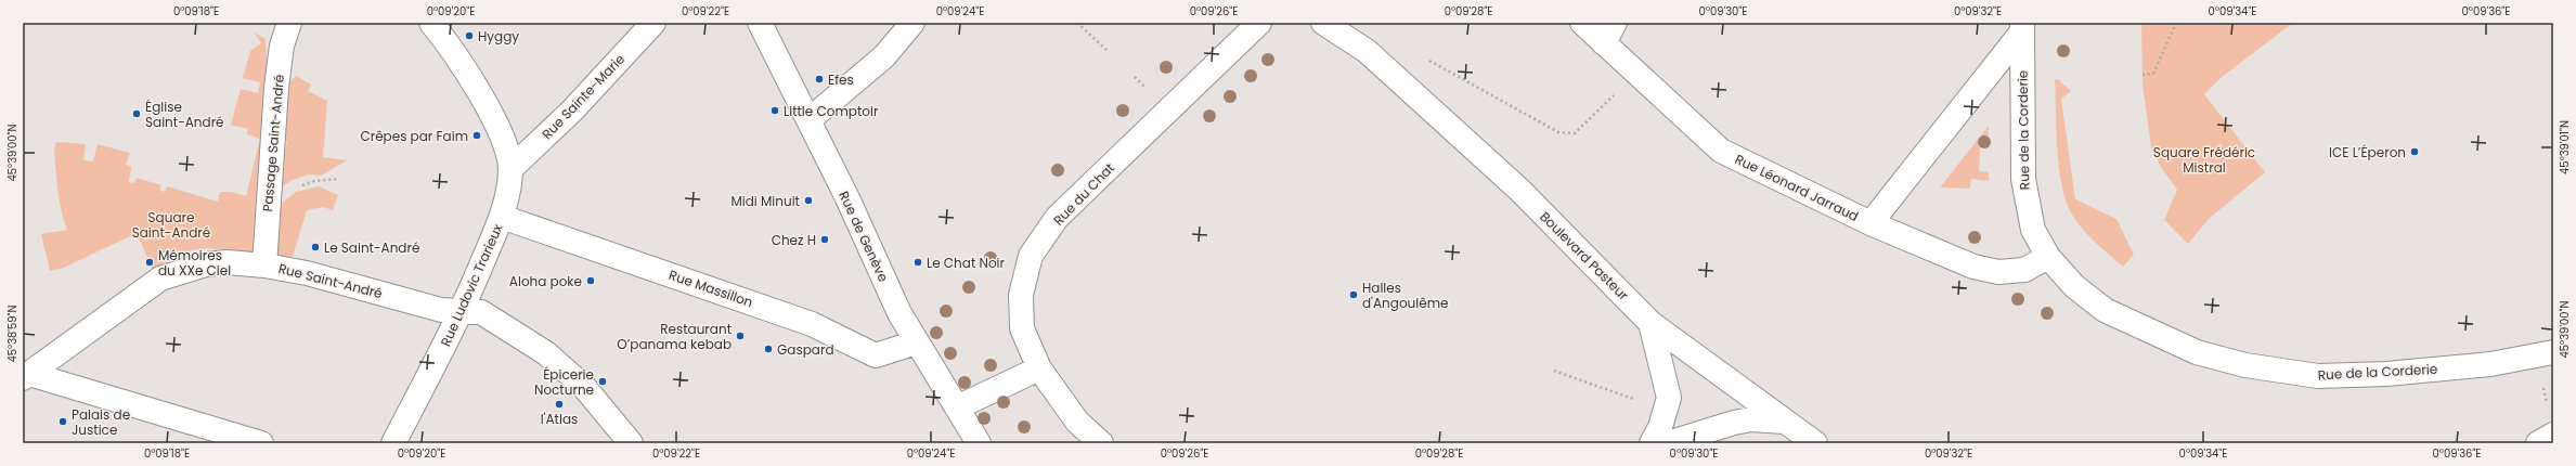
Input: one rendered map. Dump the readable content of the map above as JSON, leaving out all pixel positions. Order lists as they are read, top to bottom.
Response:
{
  "streets": {
    "street": [
      "Rue Sainte-Marie",
      "Rue de la Corderie",
      "Passage Saint-André",
      "Rue Léonard Jarraud",
      "Rue du Chat",
      "Rue de Genève",
      "Boulevard Pasteur",
      "Rue Saint-André",
      "Rue Ludovic Trarieux",
      "Rue Massillon"
    ]
  },
  "crossings": [
    ["Rue Sainte-Marie", "Rue Ludovic Trarieux"],
    ["Rue de la Corderie", "Rue Léonard Jarraud"],
    ["Passage Saint-André", "Rue Saint-André"],
    ["Rue de Genève", "Rue Massillon"],
    ["Rue Saint-André", "Rue Ludovic Trarieux"],
    ["Rue Ludovic Trarieux", "Rue Massillon"]
  ],
  "parks": ["Square Frédéric Mistral", "Square Saint-André"],
  "places": [
    "Hyggy",
    "Efes",
    "Little Comptoir",
    "Église Saint-André",
    "Crêpes par Faim",
    "ICE L’Éperon",
    "Midi Minuit",
    "Chez H",
    "Le Saint-André",
    "Mémoires du XXe Ciel",
    "Le Chat Noir",
    "Aloha poke",
    "Halles d'Angoulême",
    "Restaurant O’panama kebab",
    "Gaspard",
    "Épicerie Nocturne",
    "l'Atlas",
    "Palais de Justice"
  ],
  "coordinates": [
    "0°09'18\"E",
    "0°09'20\"E",
    "0°09'22\"E",
    "0°09'24\"E",
    "0°09'26\"E",
    "0°09'28\"E",
    "0°09'30\"E",
    "0°09'32\"E",
    "0°09'34\"E",
    "0°09'36\"E",
    "45°39'01\"N",
    "45°39'00\"N",
    "45°38'59\"N"
  ]
}
